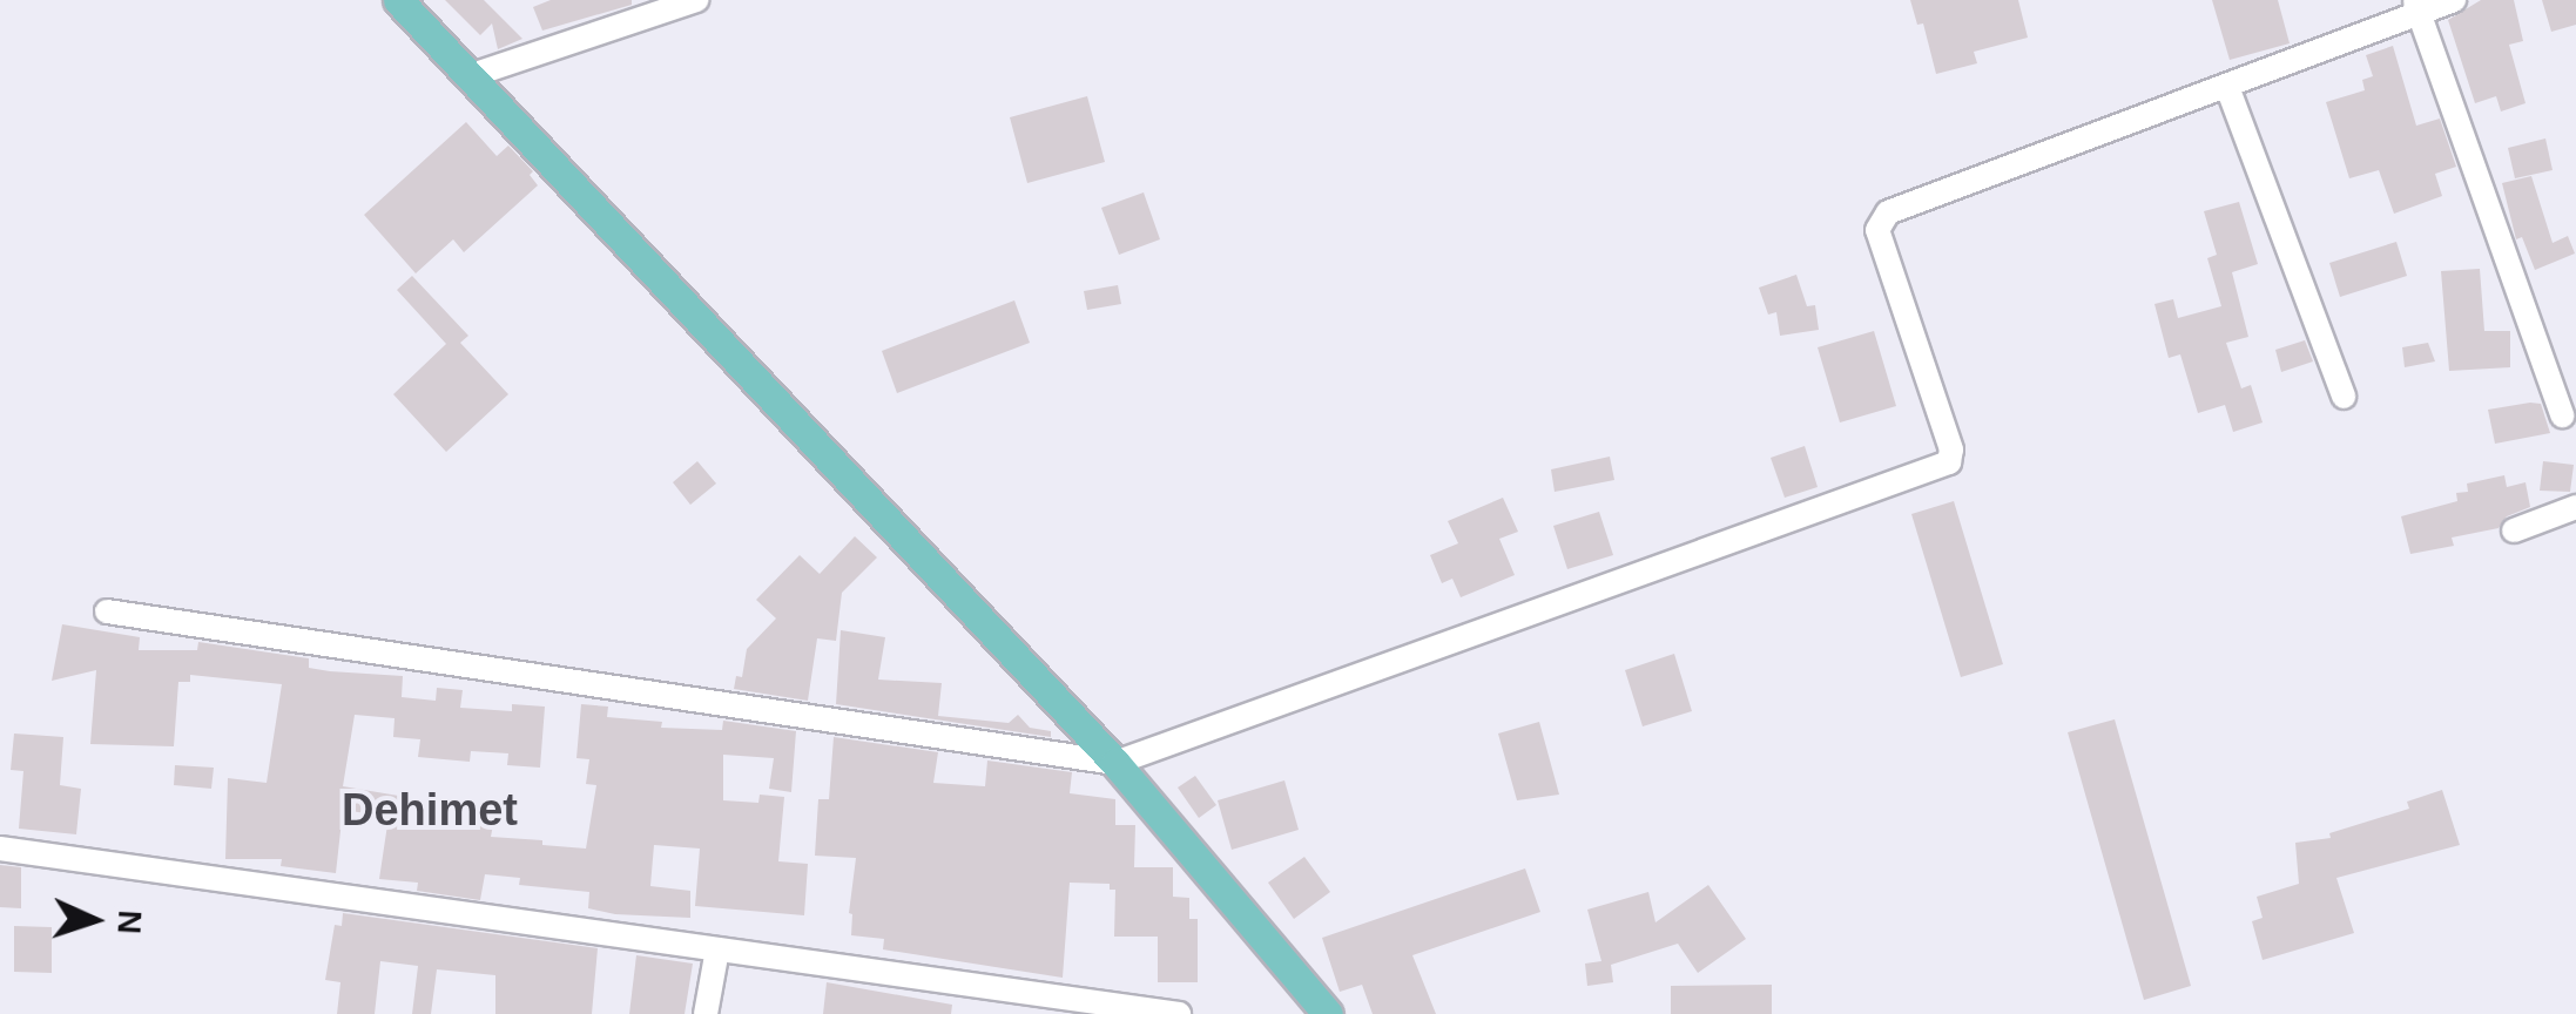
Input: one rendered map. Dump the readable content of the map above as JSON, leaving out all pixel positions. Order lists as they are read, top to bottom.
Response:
{
  "districts": ["Dehimet"],
  "north": "right"
}
